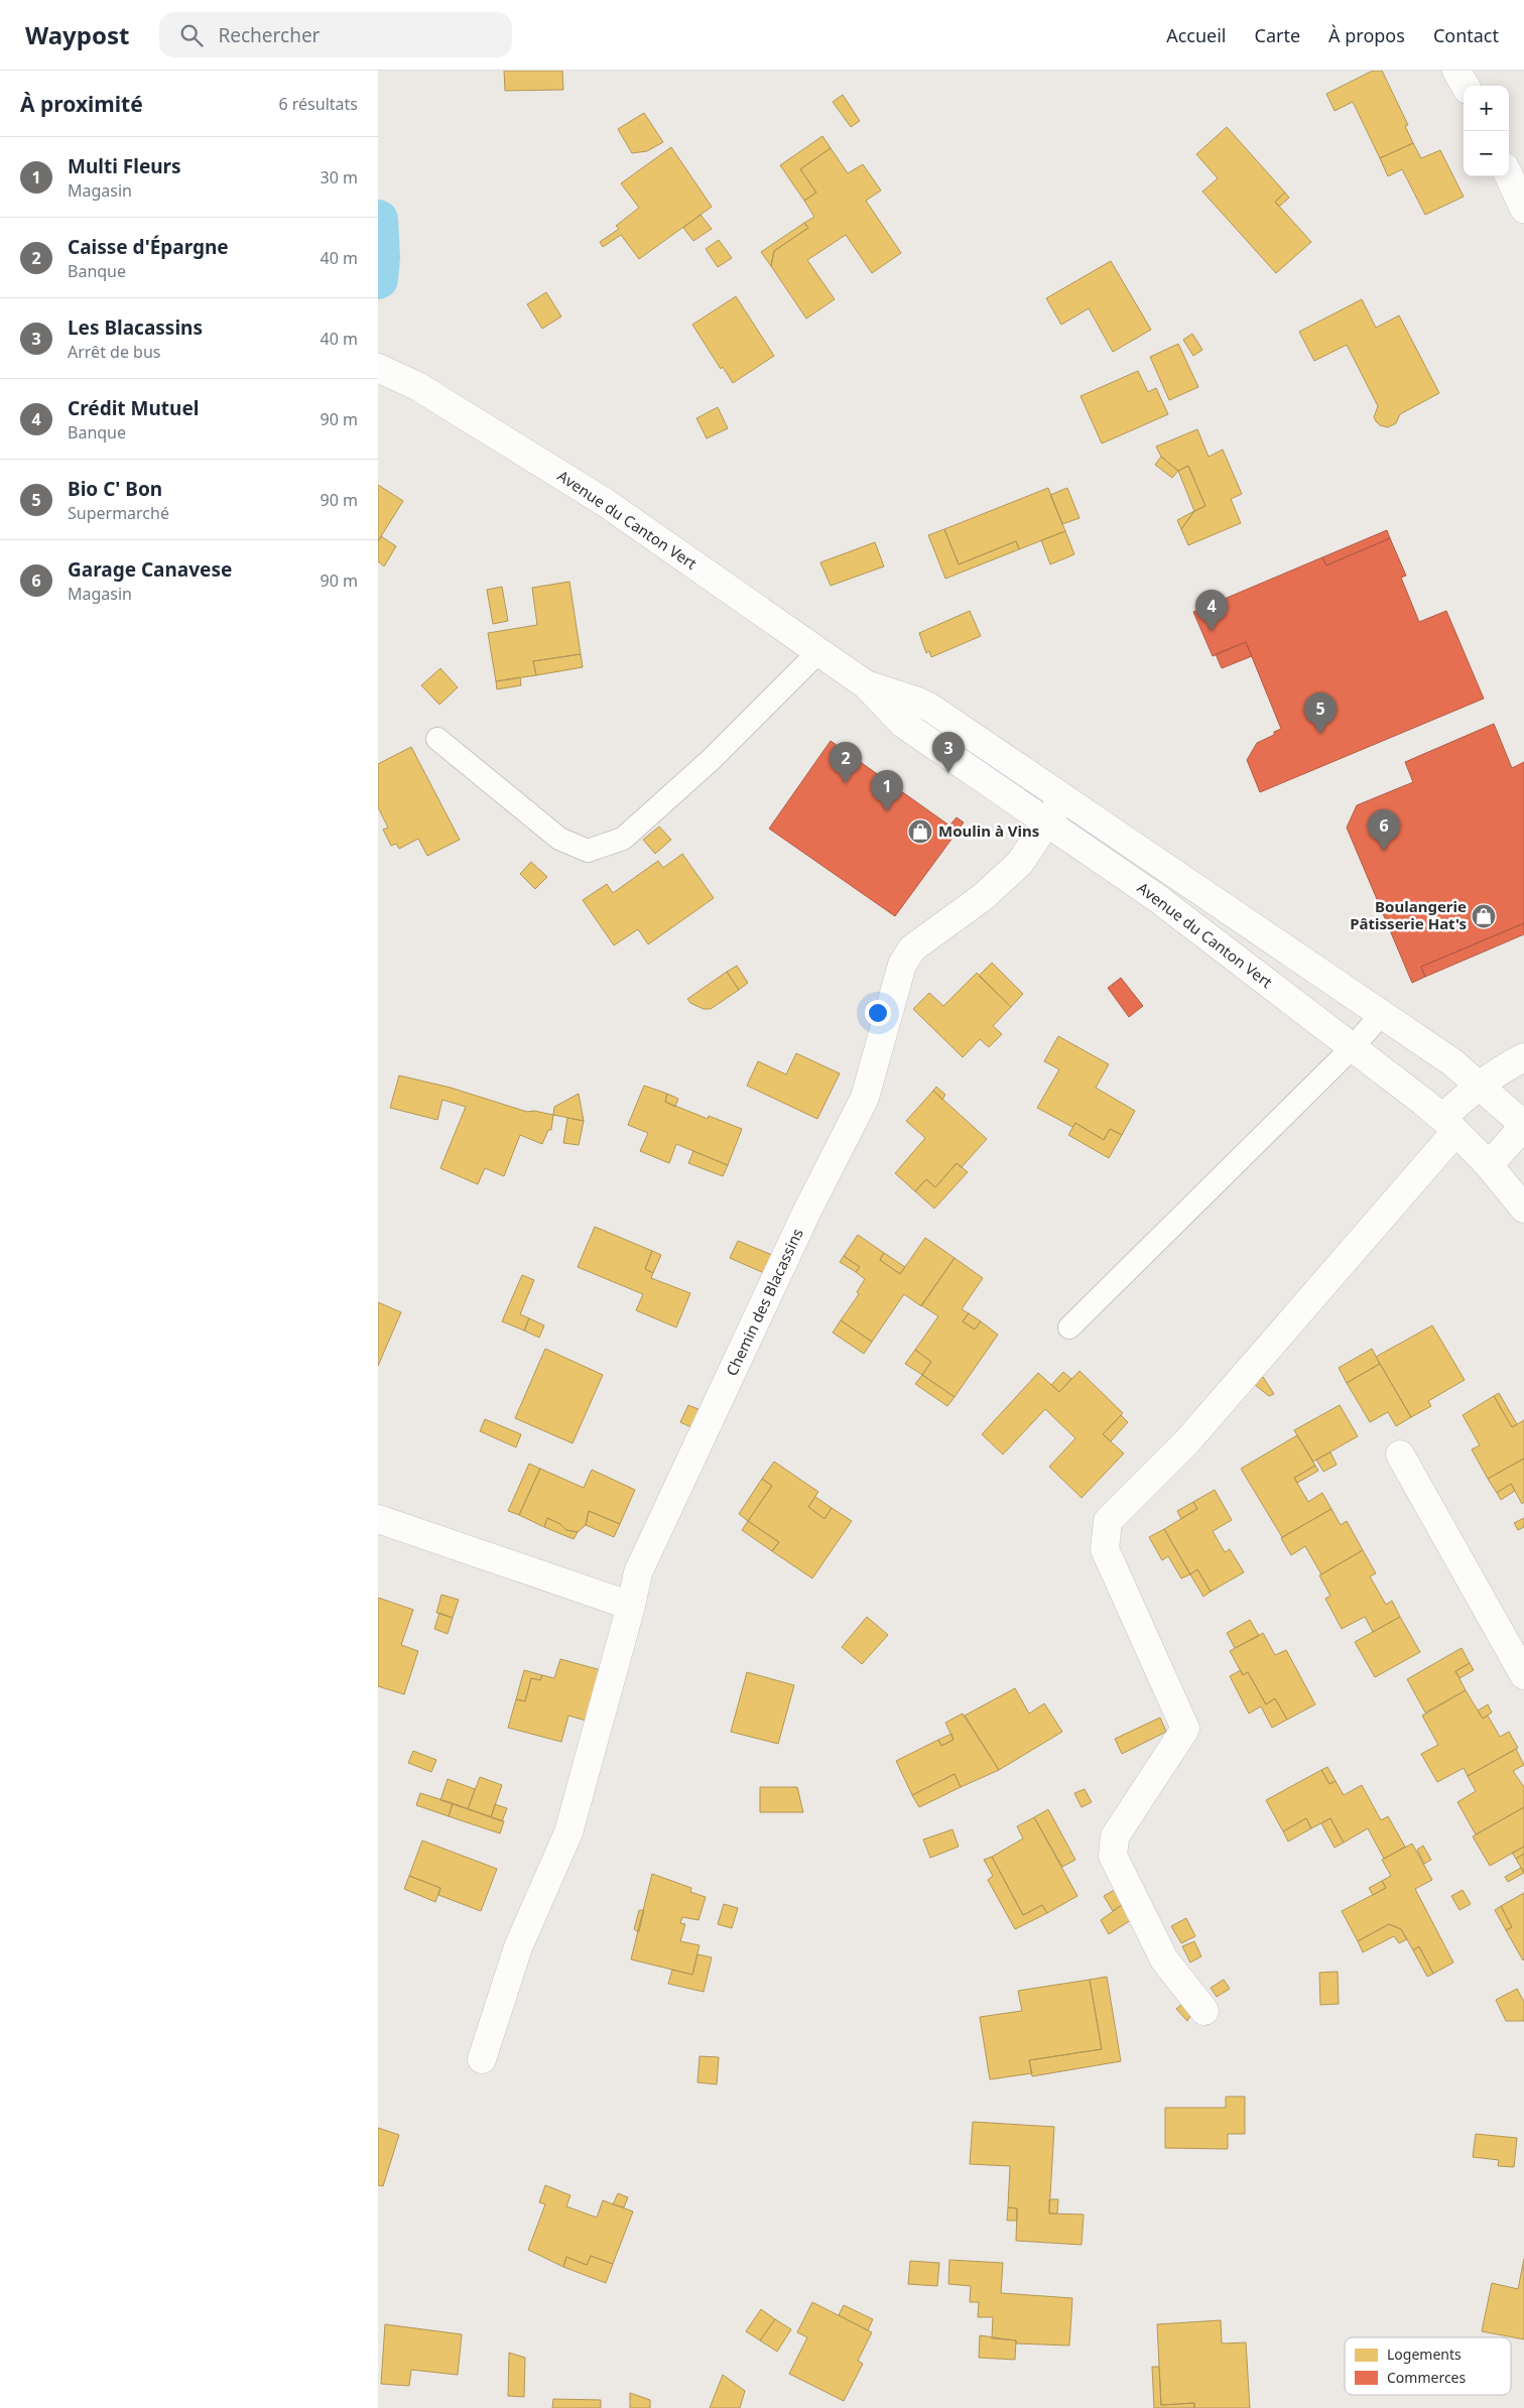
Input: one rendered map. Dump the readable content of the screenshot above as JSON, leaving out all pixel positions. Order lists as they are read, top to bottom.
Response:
{
  "streets": {
    "street": ["Avenue du Canton Vert", "Chemin des Blacassins"]
  },
  "crossings": [
    ["Avenue du Canton Vert", "Chemin des Blacassins"]
  ],
  "places": {
    "shop": ["Moulin à Vins", "Boulangerie Pâtisserie Hat's"]
  },
  "legend": ["Logements", "Commerces"],
  "page": {
    "header": "Waypost",
    "search": "Rechercher",
    "nav": [
      "Accueil",
      "Carte",
      "À propos",
      "Contact"
    ],
    "heading": ["À proximité", "6 résultats"],
    "map_buttons": ["+", "−"],
    "list": [
      {
        "mark": "1",
        "name": "Multi Fleurs",
        "note": "Magasin",
        "value": "30 m"
      },
      {
        "mark": "2",
        "name": "Caisse d'Épargne",
        "note": "Banque",
        "value": "40 m"
      },
      {
        "mark": "3",
        "name": "Les Blacassins",
        "note": "Arrêt de bus",
        "value": "40 m"
      },
      {
        "mark": "4",
        "name": "Crédit Mutuel",
        "note": "Banque",
        "value": "90 m"
      },
      {
        "mark": "5",
        "name": "Bio C' Bon",
        "note": "Supermarché",
        "value": "90 m"
      },
      {
        "mark": "6",
        "name": "Garage Canavese",
        "note": "Magasin",
        "value": "90 m"
      }
    ],
    "pins": [
      "4",
      "5",
      "3",
      "2",
      "1",
      "6"
    ]
  }
}
